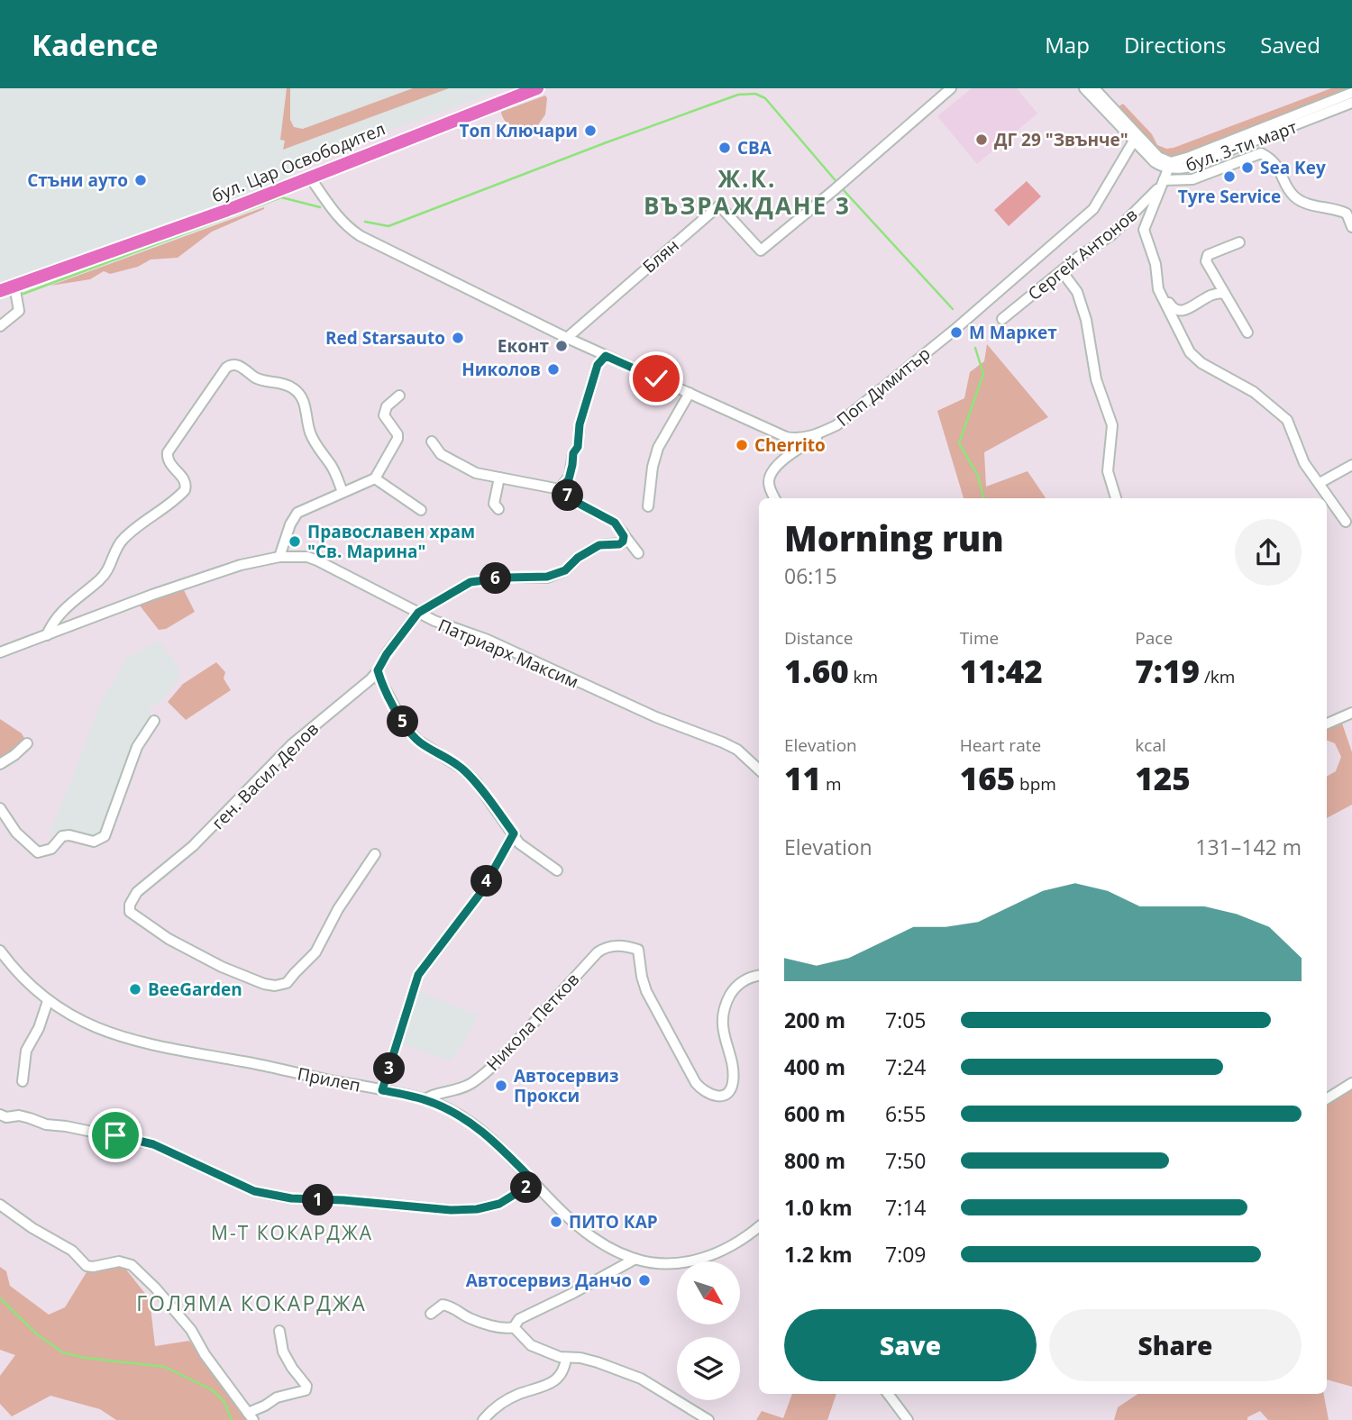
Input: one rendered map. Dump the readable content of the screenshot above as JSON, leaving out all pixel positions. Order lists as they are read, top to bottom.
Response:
{
  "streets": {
    "main road": ["бул. Цар Освободител"],
    "street": [
      "бул. 3-ти март",
      "Сергей Антонов",
      "Блян",
      "Поп Димитър",
      "Патриарх Максим",
      "ген. Васил Делов",
      "Никола Петков",
      "Прилеп"
    ]
  },
  "crossings": [
    ["бул. 3-ти март", "Сергей Антонов"],
    ["бул. 3-ти март", "Поп Димитър"],
    ["бул. Цар Освободител", "Поп Димитър"],
    ["Блян", "Поп Димитър"],
    ["Патриарх Максим", "ген. Васил Делов"],
    ["Никола Петков", "Прилеп"]
  ],
  "districts": ["Ж.К. ВЪЗРАЖДАНЕ 3", "М-Т КОКАРДЖА", "ГОЛЯМА КОКАРДЖА"],
  "places": [
    "Топ Ключари",
    "ДГ 29 \"Звънче\"",
    "CBA",
    "Sea Key",
    "Tyre Service",
    "Стъни ауто",
    "М Маркет",
    "Red Starsauto",
    "Еконт",
    "Николов",
    "Cherrito",
    "Православен храм \"Св. Марина\"",
    "BeeGarden",
    "Автосервиз Прокси",
    "ПИТО КАР",
    "Автосервиз Данчо"
  ],
  "north": "bottom right",
  "page": {
    "header": "Kadence",
    "nav": ["Map", "Directions", "Saved"],
    "pins": [
      "7",
      "6",
      "5",
      "4",
      "3",
      "2",
      "1"
    ],
    "heading": ["Morning run", "06:15"],
    "stats": [
      ["Distance", "1.60 km"],
      ["Time", "11:42"],
      ["Pace", "7:19 /km"],
      ["Elevation", "11 m"],
      ["Heart rate", "165 bpm"],
      ["kcal", "125"]
    ],
    "chart": ["Elevation", "131–142 m"],
    "list": [
      {
        "name": "200 m",
        "note": "7:05"
      },
      {
        "name": "400 m",
        "note": "7:24"
      },
      {
        "name": "600 m",
        "note": "6:55"
      },
      {
        "name": "800 m",
        "note": "7:50"
      },
      {
        "name": "1.0 km",
        "note": "7:14"
      },
      {
        "name": "1.2 km",
        "note": "7:09"
      }
    ],
    "buttons": ["Save", "Share"]
  }
}
